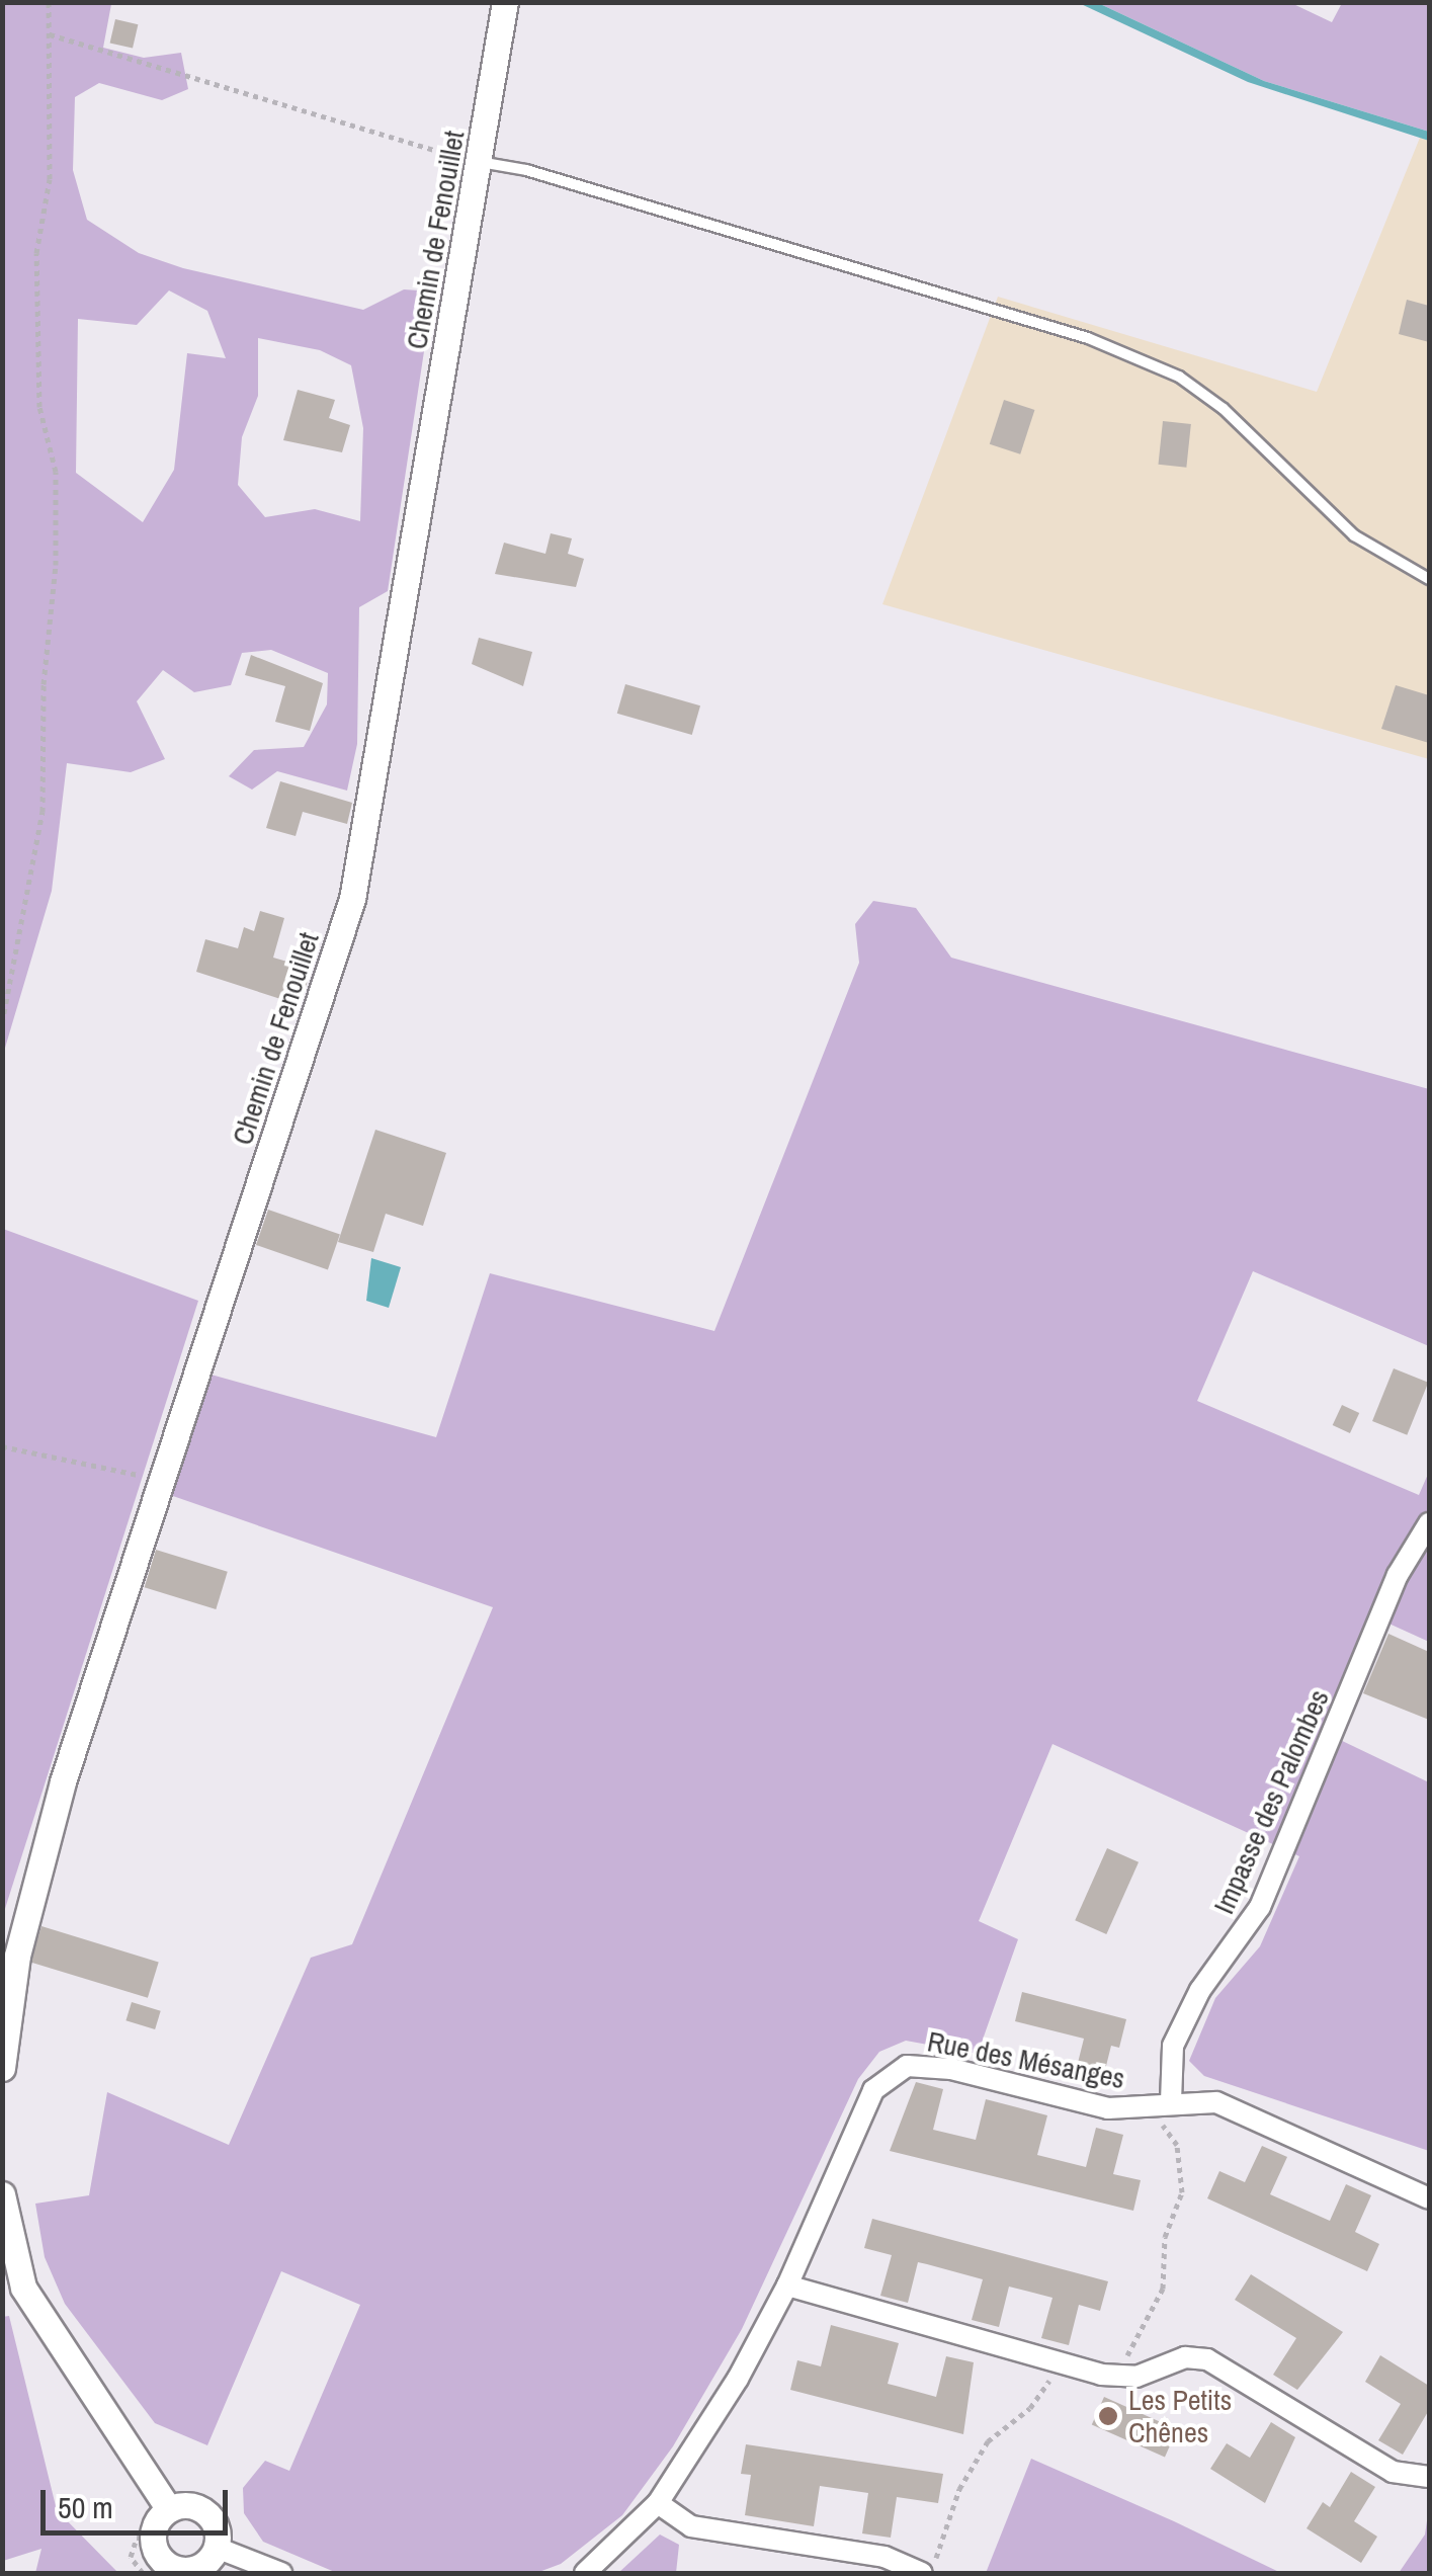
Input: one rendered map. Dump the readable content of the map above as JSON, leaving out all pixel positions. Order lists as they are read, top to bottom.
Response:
{
  "streets": {
    "street": ["Chemin de Fenouillet", "Impasse des Palombes", "Rue des Mésanges"]
  },
  "crossings": [
    ["Impasse des Palombes", "Rue des Mésanges"]
  ],
  "places": ["Les Petits Chênes"],
  "scale_bar": "50 m"
}
